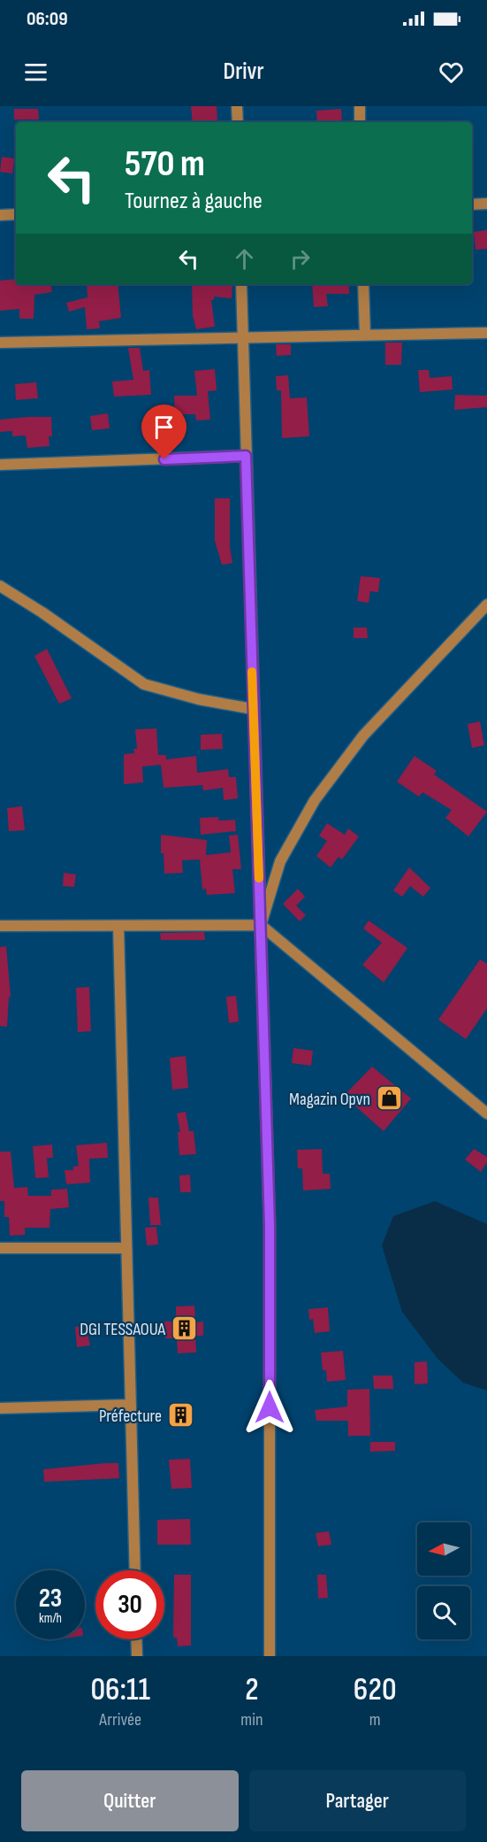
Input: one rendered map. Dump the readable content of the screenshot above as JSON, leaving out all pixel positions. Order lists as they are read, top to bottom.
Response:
{
  "places": {
    "shop": ["Magazin Opvn"],
    "building": ["DGI TESSAOUA", "Préfecture"]
  },
  "north": "left",
  "page": {
    "status": "06:09",
    "header": "Drivr",
    "turn": ["570 m", "Tournez à gauche"],
    "speed": "23 km/h",
    "limit": "30",
    "eta": [
      "06:11",
      "Arrivée",
      "2",
      "min",
      "620",
      "m"
    ],
    "buttons": ["Quitter", "Partager"]
  }
}
